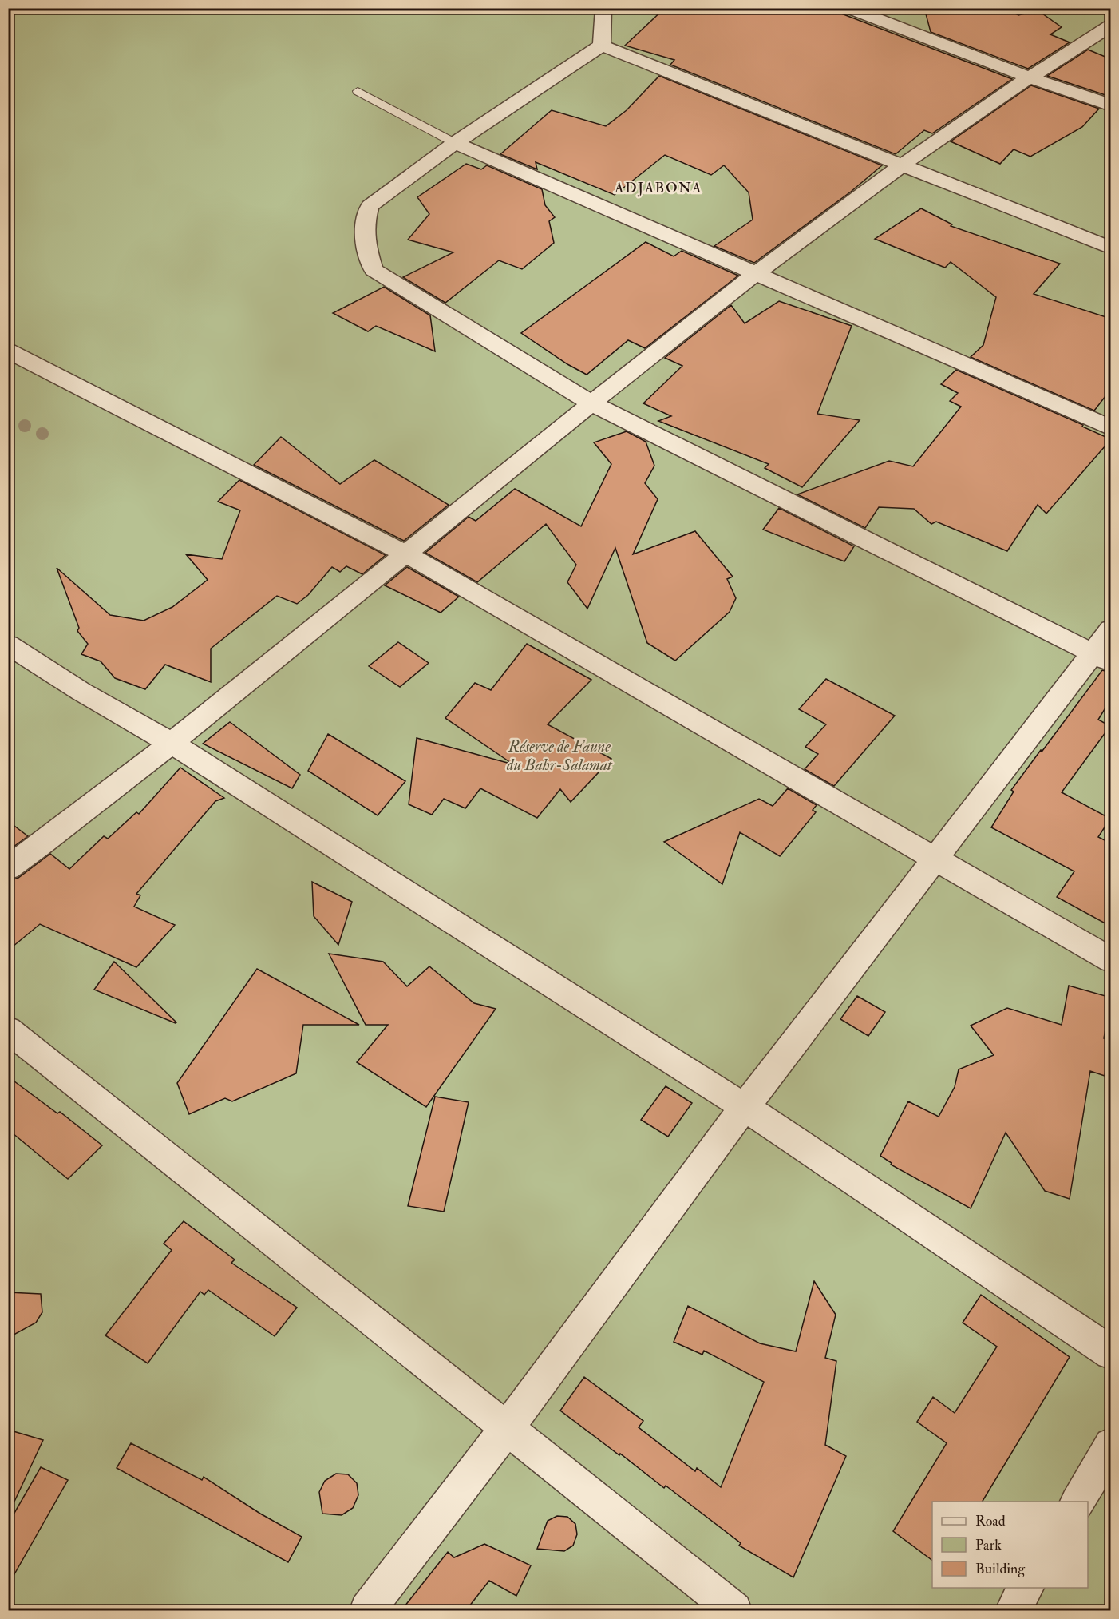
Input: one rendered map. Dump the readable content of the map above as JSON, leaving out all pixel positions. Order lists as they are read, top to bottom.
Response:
{
  "districts": ["ADJABONA"],
  "parks": ["Réserve de Faune du Bahr-Salamat"],
  "legend": ["Road", "Park", "Building"]
}
